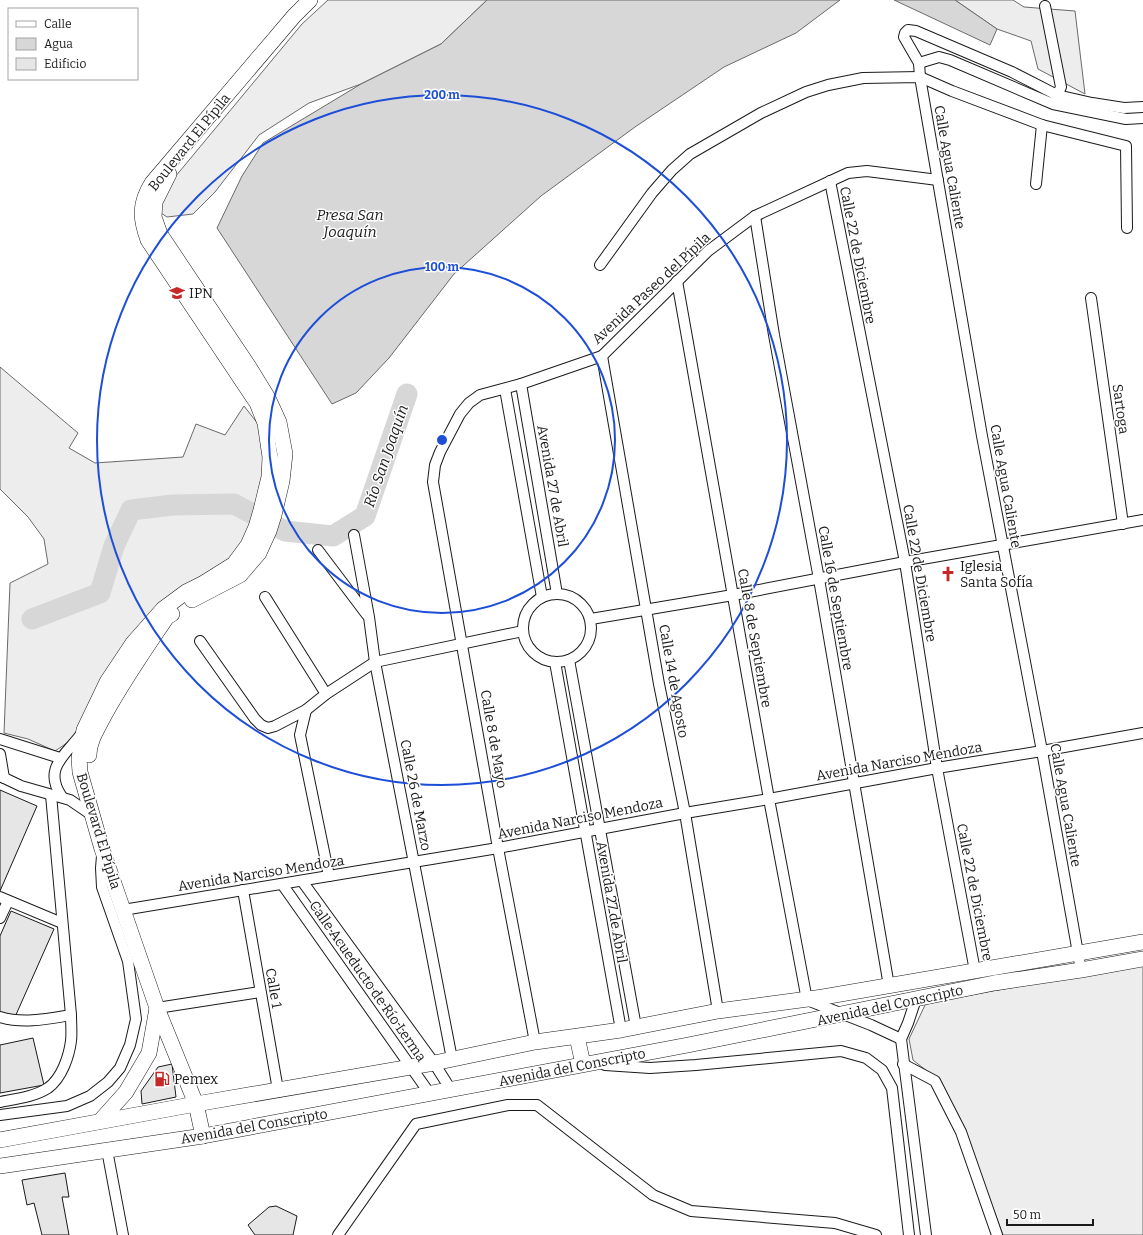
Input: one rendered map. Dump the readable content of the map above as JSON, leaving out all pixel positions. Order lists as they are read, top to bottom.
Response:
{
  "streets": {
    "main road": ["Boulevard El Pípila", "Avenida del Conscripto"],
    "street": [
      "Calle Agua Caliente",
      "Calle 22 de Diciembre",
      "Avenida Paseo del Pípila",
      "Sartoga",
      "Avenida 27 de Abril",
      "Calle 16 de Septiembre",
      "Calle 8 de Septiembre",
      "Calle 14 de Agosto",
      "Calle 8 de Mayo",
      "Avenida Narciso Mendoza",
      "Calle 26 de Marzo",
      "Calle Acueducto de Río Lerma",
      "Calle 1"
    ]
  },
  "crossings": [
    ["Boulevard El Pípila", "Avenida Narciso Mendoza"],
    ["Boulevard El Pípila", "Avenida del Conscripto"],
    ["Calle Agua Caliente", "Avenida Paseo del Pípila"],
    ["Calle Agua Caliente", "Avenida Narciso Mendoza"],
    ["Calle Agua Caliente", "Avenida del Conscripto"],
    ["Calle 22 de Diciembre", "Avenida Paseo del Pípila"],
    ["Calle 22 de Diciembre", "Avenida Narciso Mendoza"],
    ["Calle 22 de Diciembre", "Avenida del Conscripto"],
    ["Avenida Paseo del Pípila", "Avenida 27 de Abril"],
    ["Avenida Paseo del Pípila", "Calle 16 de Septiembre"],
    ["Avenida Paseo del Pípila", "Calle 8 de Septiembre"],
    ["Avenida Paseo del Pípila", "Calle 14 de Agosto"],
    ["Avenida Paseo del Pípila", "Calle 8 de Mayo"],
    ["Avenida 27 de Abril", "Avenida Narciso Mendoza"],
    ["Avenida 27 de Abril", "Avenida del Conscripto"],
    ["Calle 16 de Septiembre", "Avenida Narciso Mendoza"],
    ["Calle 16 de Septiembre", "Avenida del Conscripto"],
    ["Calle 8 de Septiembre", "Avenida Narciso Mendoza"],
    ["Calle 8 de Septiembre", "Avenida del Conscripto"],
    ["Calle 14 de Agosto", "Avenida Narciso Mendoza"],
    ["Calle 14 de Agosto", "Avenida del Conscripto"],
    ["Calle 8 de Mayo", "Avenida Narciso Mendoza"],
    ["Calle 8 de Mayo", "Avenida del Conscripto"],
    ["Avenida Narciso Mendoza", "Calle 26 de Marzo"],
    ["Avenida Narciso Mendoza", "Calle Acueducto de Río Lerma"],
    ["Avenida Narciso Mendoza", "Calle 1"],
    ["Calle 26 de Marzo", "Avenida del Conscripto"],
    ["Calle Acueducto de Río Lerma", "Avenida del Conscripto"],
    ["Calle 1", "Avenida del Conscripto"]
  ],
  "water": ["Presa San Joaquín", "Río San Joaquín"],
  "places": {
    "school or university": ["IPN"],
    "church": ["Iglesia Santa Sofía"],
    "fuel station": ["Pemex"]
  },
  "legend": ["Calle", "Agua", "Edificio"],
  "scale_bar": "50 m",
  "rings": ["200 m", "100 m"]
}
